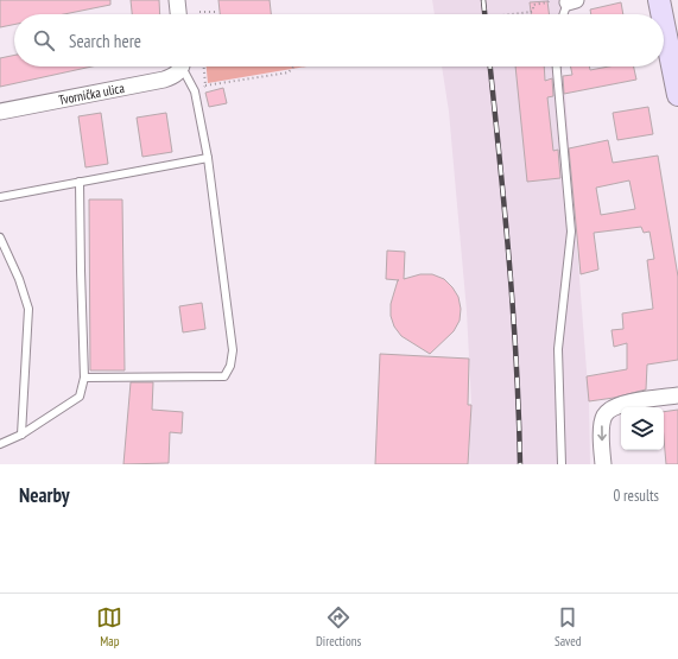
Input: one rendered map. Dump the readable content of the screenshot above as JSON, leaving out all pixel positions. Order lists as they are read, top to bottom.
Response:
{
  "streets": {
    "street": ["Tvornička ulica"]
  },
  "page": {
    "search": "Search here",
    "heading": ["Nearby", "0 results"],
    "nav": ["Map", "Directions", "Saved"]
  }
}
